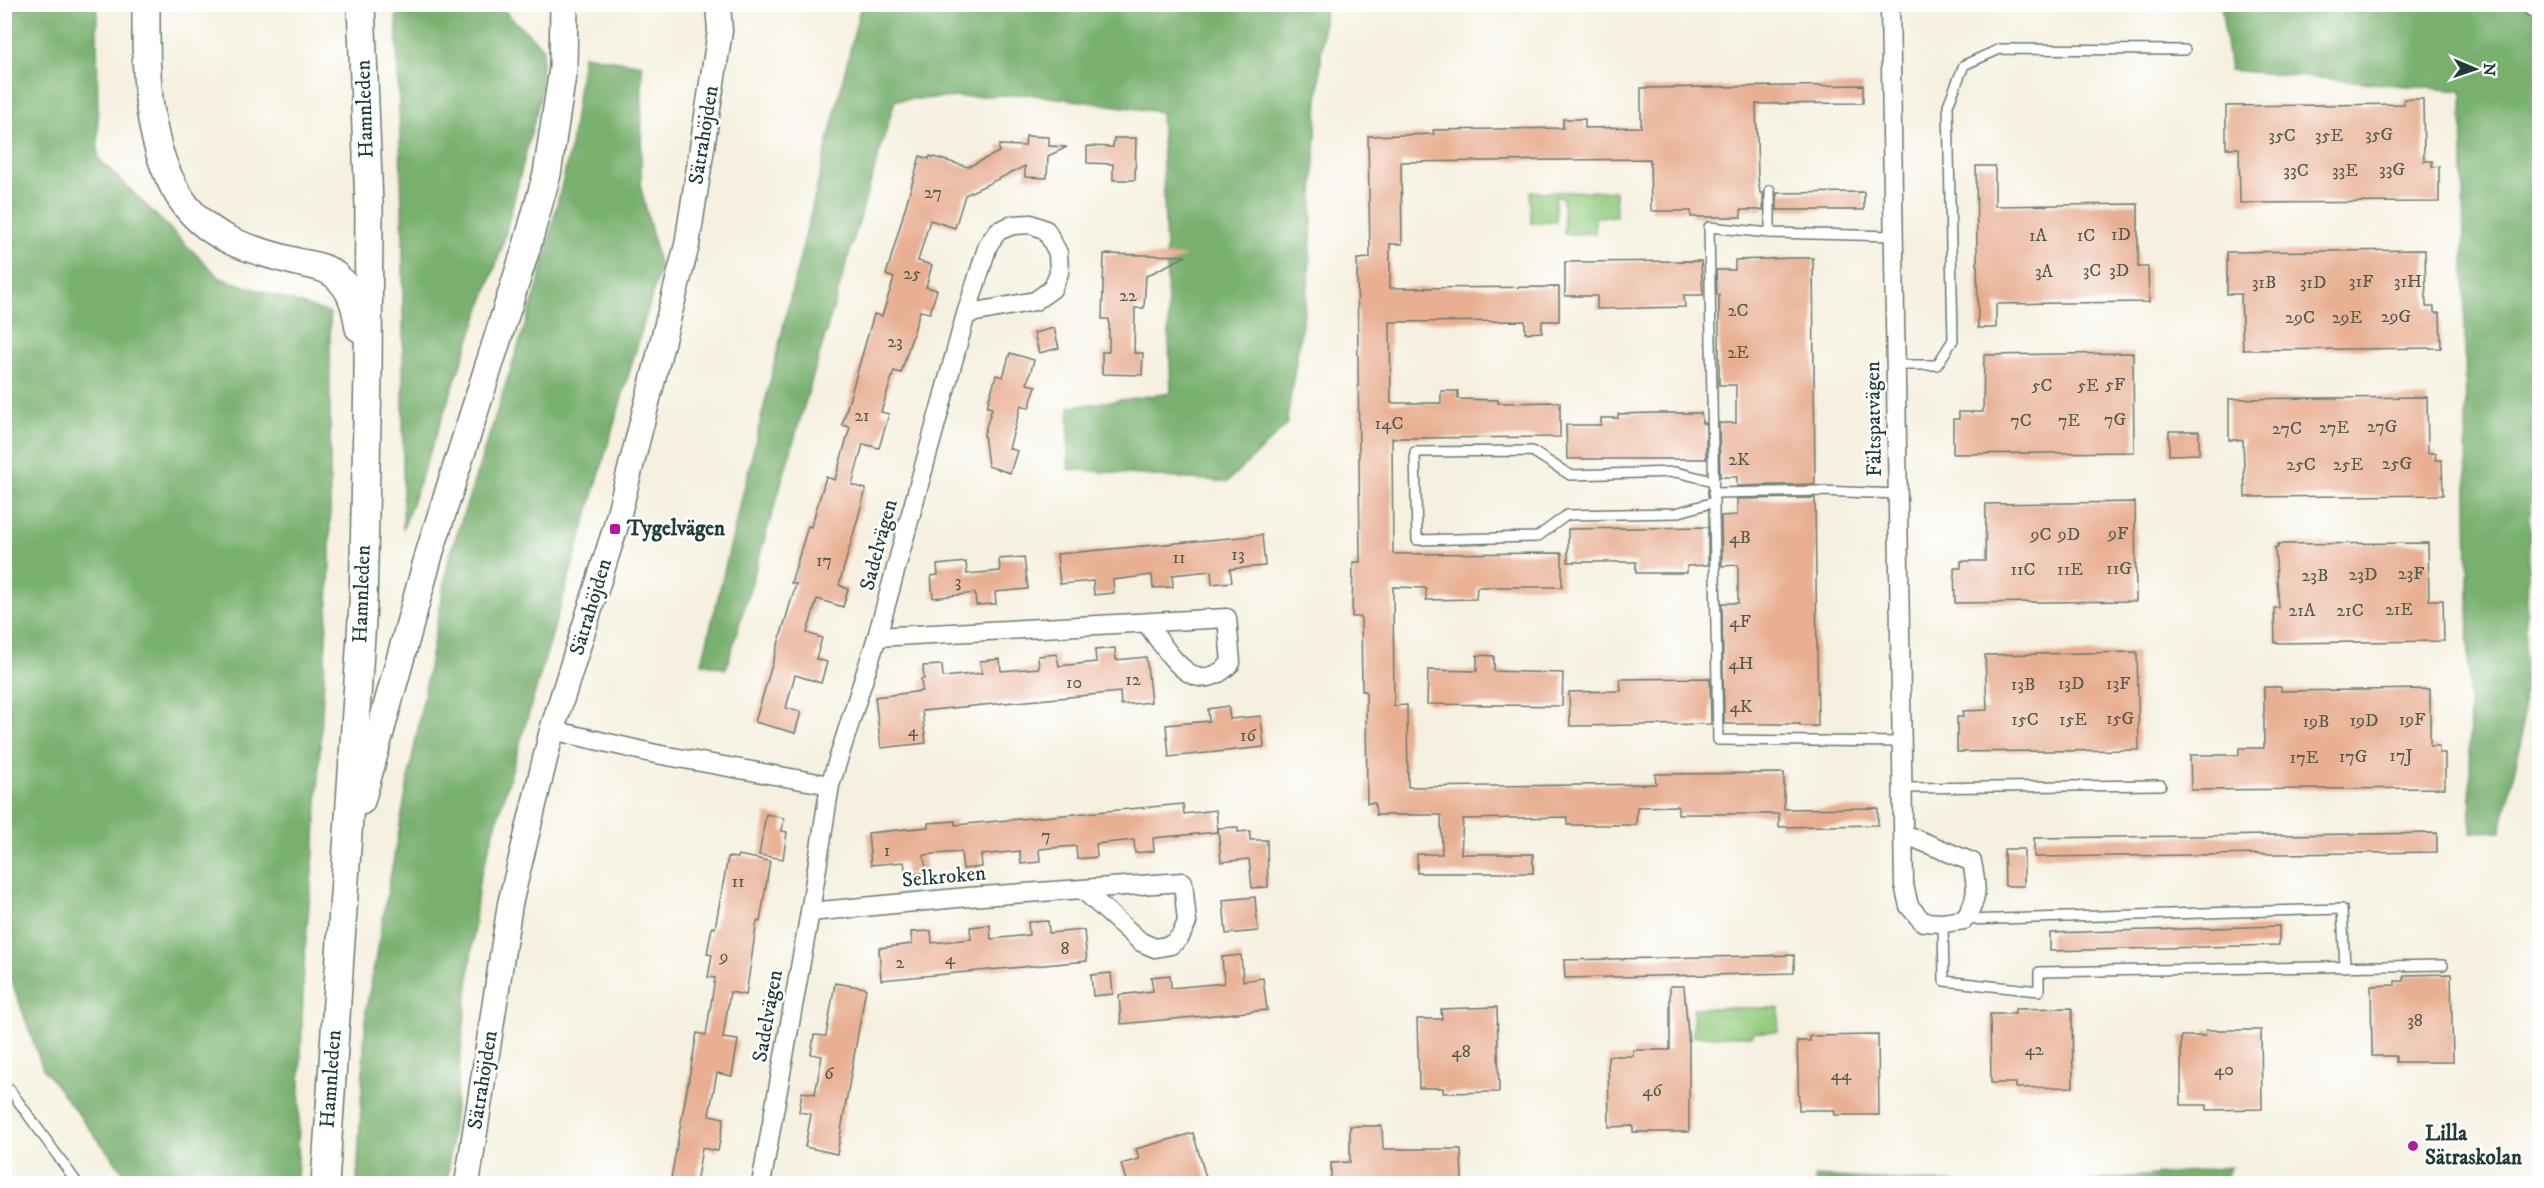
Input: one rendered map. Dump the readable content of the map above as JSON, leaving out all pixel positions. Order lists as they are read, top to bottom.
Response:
{
  "streets": {
    "main road": ["Hamnleden"],
    "street": [
      "Sätrahöjden",
      "Fältspatvägen",
      "Sadelvägen",
      "Selkroken"
    ]
  },
  "crossings": [
    ["Sadelvägen", "Selkroken"]
  ],
  "places": {
    "transit": ["Tygelvägen"],
    "other": ["Lilla Sätraskolan"]
  },
  "house_numbers": [
    "35G",
    "35C",
    "35E",
    "33G",
    "33C",
    "33E",
    "27",
    "1D",
    "1A",
    "1C",
    "3C",
    "3D",
    "3A",
    "25",
    "31F",
    "31H",
    "31B",
    "31D",
    "22",
    "2C",
    "29G",
    "29C",
    "29E",
    "23",
    "2E",
    "5F",
    "5C",
    "5E",
    "21",
    "7G",
    "7C",
    "7E",
    "14C",
    "27G",
    "27E",
    "27C",
    "2K",
    "25G",
    "25C",
    "25E",
    "9F",
    "9C",
    "9D",
    "4B",
    "13",
    "11",
    "17",
    "11G",
    "11C",
    "11E",
    "23F",
    "23D",
    "23B",
    "3",
    "21E",
    "21A",
    "21C",
    "4F",
    "4H",
    "12",
    "10",
    "13D",
    "13F",
    "13B",
    "4K",
    "15G",
    "15C",
    "15E",
    "19F",
    "19D",
    "19B",
    "4",
    "16",
    "17J",
    "17G",
    "17E",
    "7",
    "1",
    "11",
    "8",
    "9",
    "4",
    "2",
    "38",
    "42",
    "48",
    "40",
    "6",
    "44",
    "46"
  ],
  "north": "right"
}
